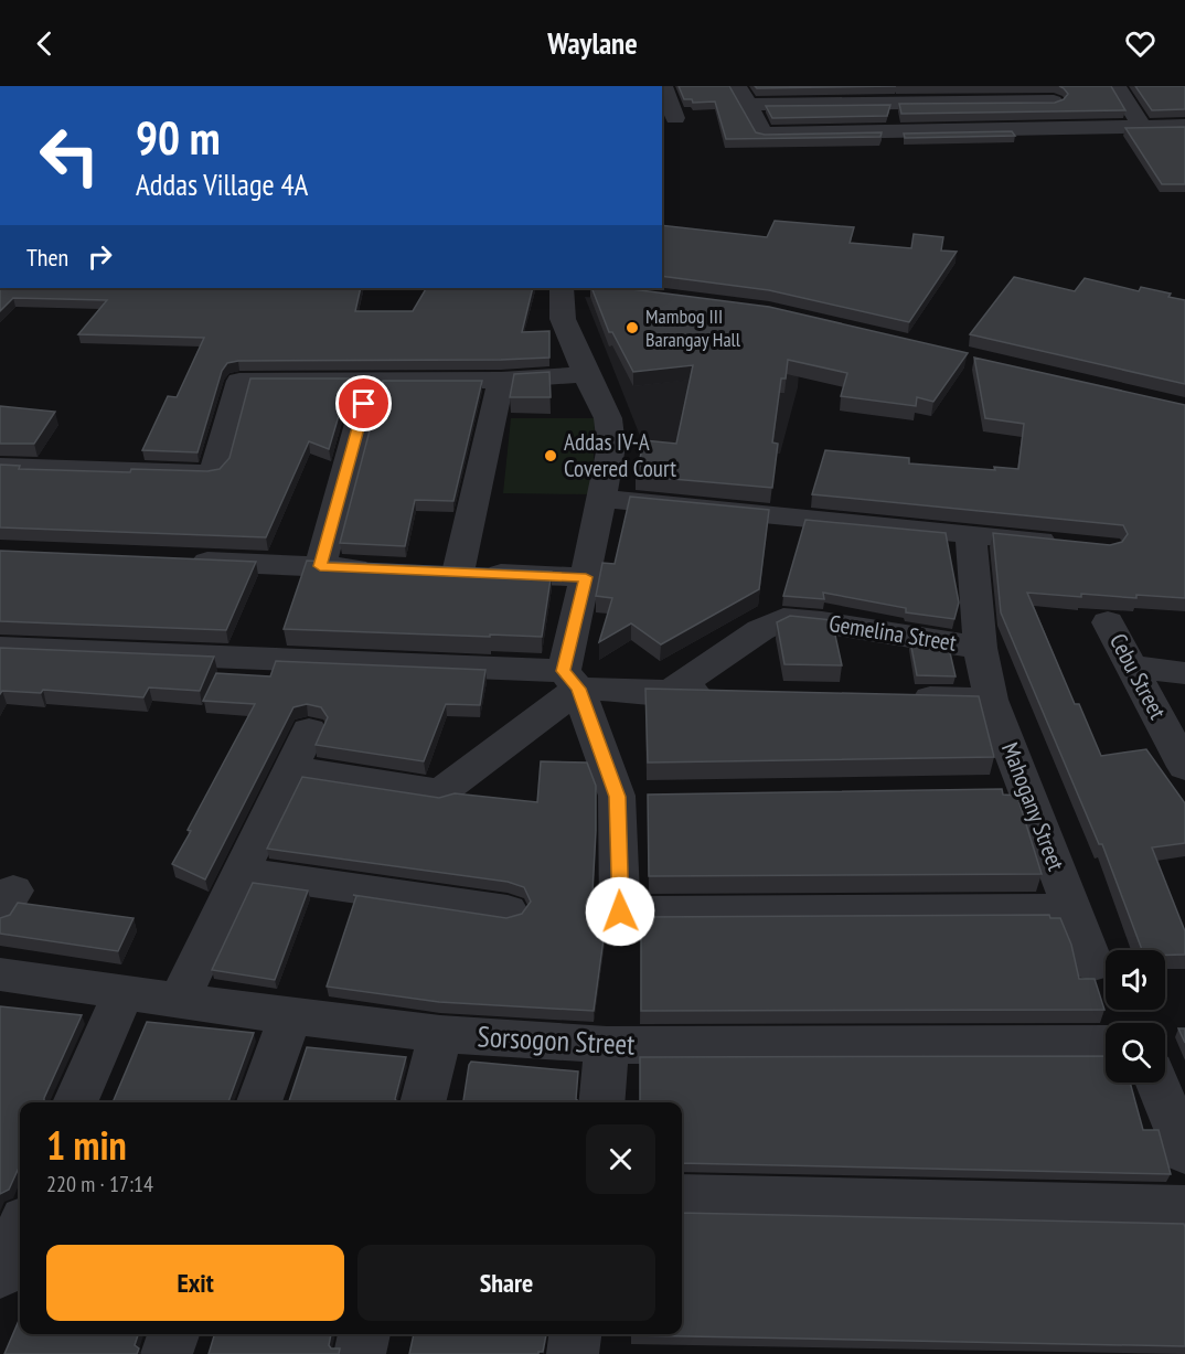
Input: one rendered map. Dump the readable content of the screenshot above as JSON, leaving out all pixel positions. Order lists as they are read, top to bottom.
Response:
{
  "streets": {
    "street": [
      "Gemelina Street",
      "Cebu Street",
      "Mahogany Street",
      "Sorsogon Street"
    ]
  },
  "crossings": [
    ["Gemelina Street", "Mahogany Street"]
  ],
  "places": ["Mambog III Barangay Hall", "Addas IV-A Covered Court"],
  "page": {
    "header": "Waylane",
    "turn": ["90 m", "Addas Village 4A"],
    "then": "Then",
    "heading": ["1 min", "220 m · 17:14"],
    "buttons": ["Exit", "Share"]
  }
}
